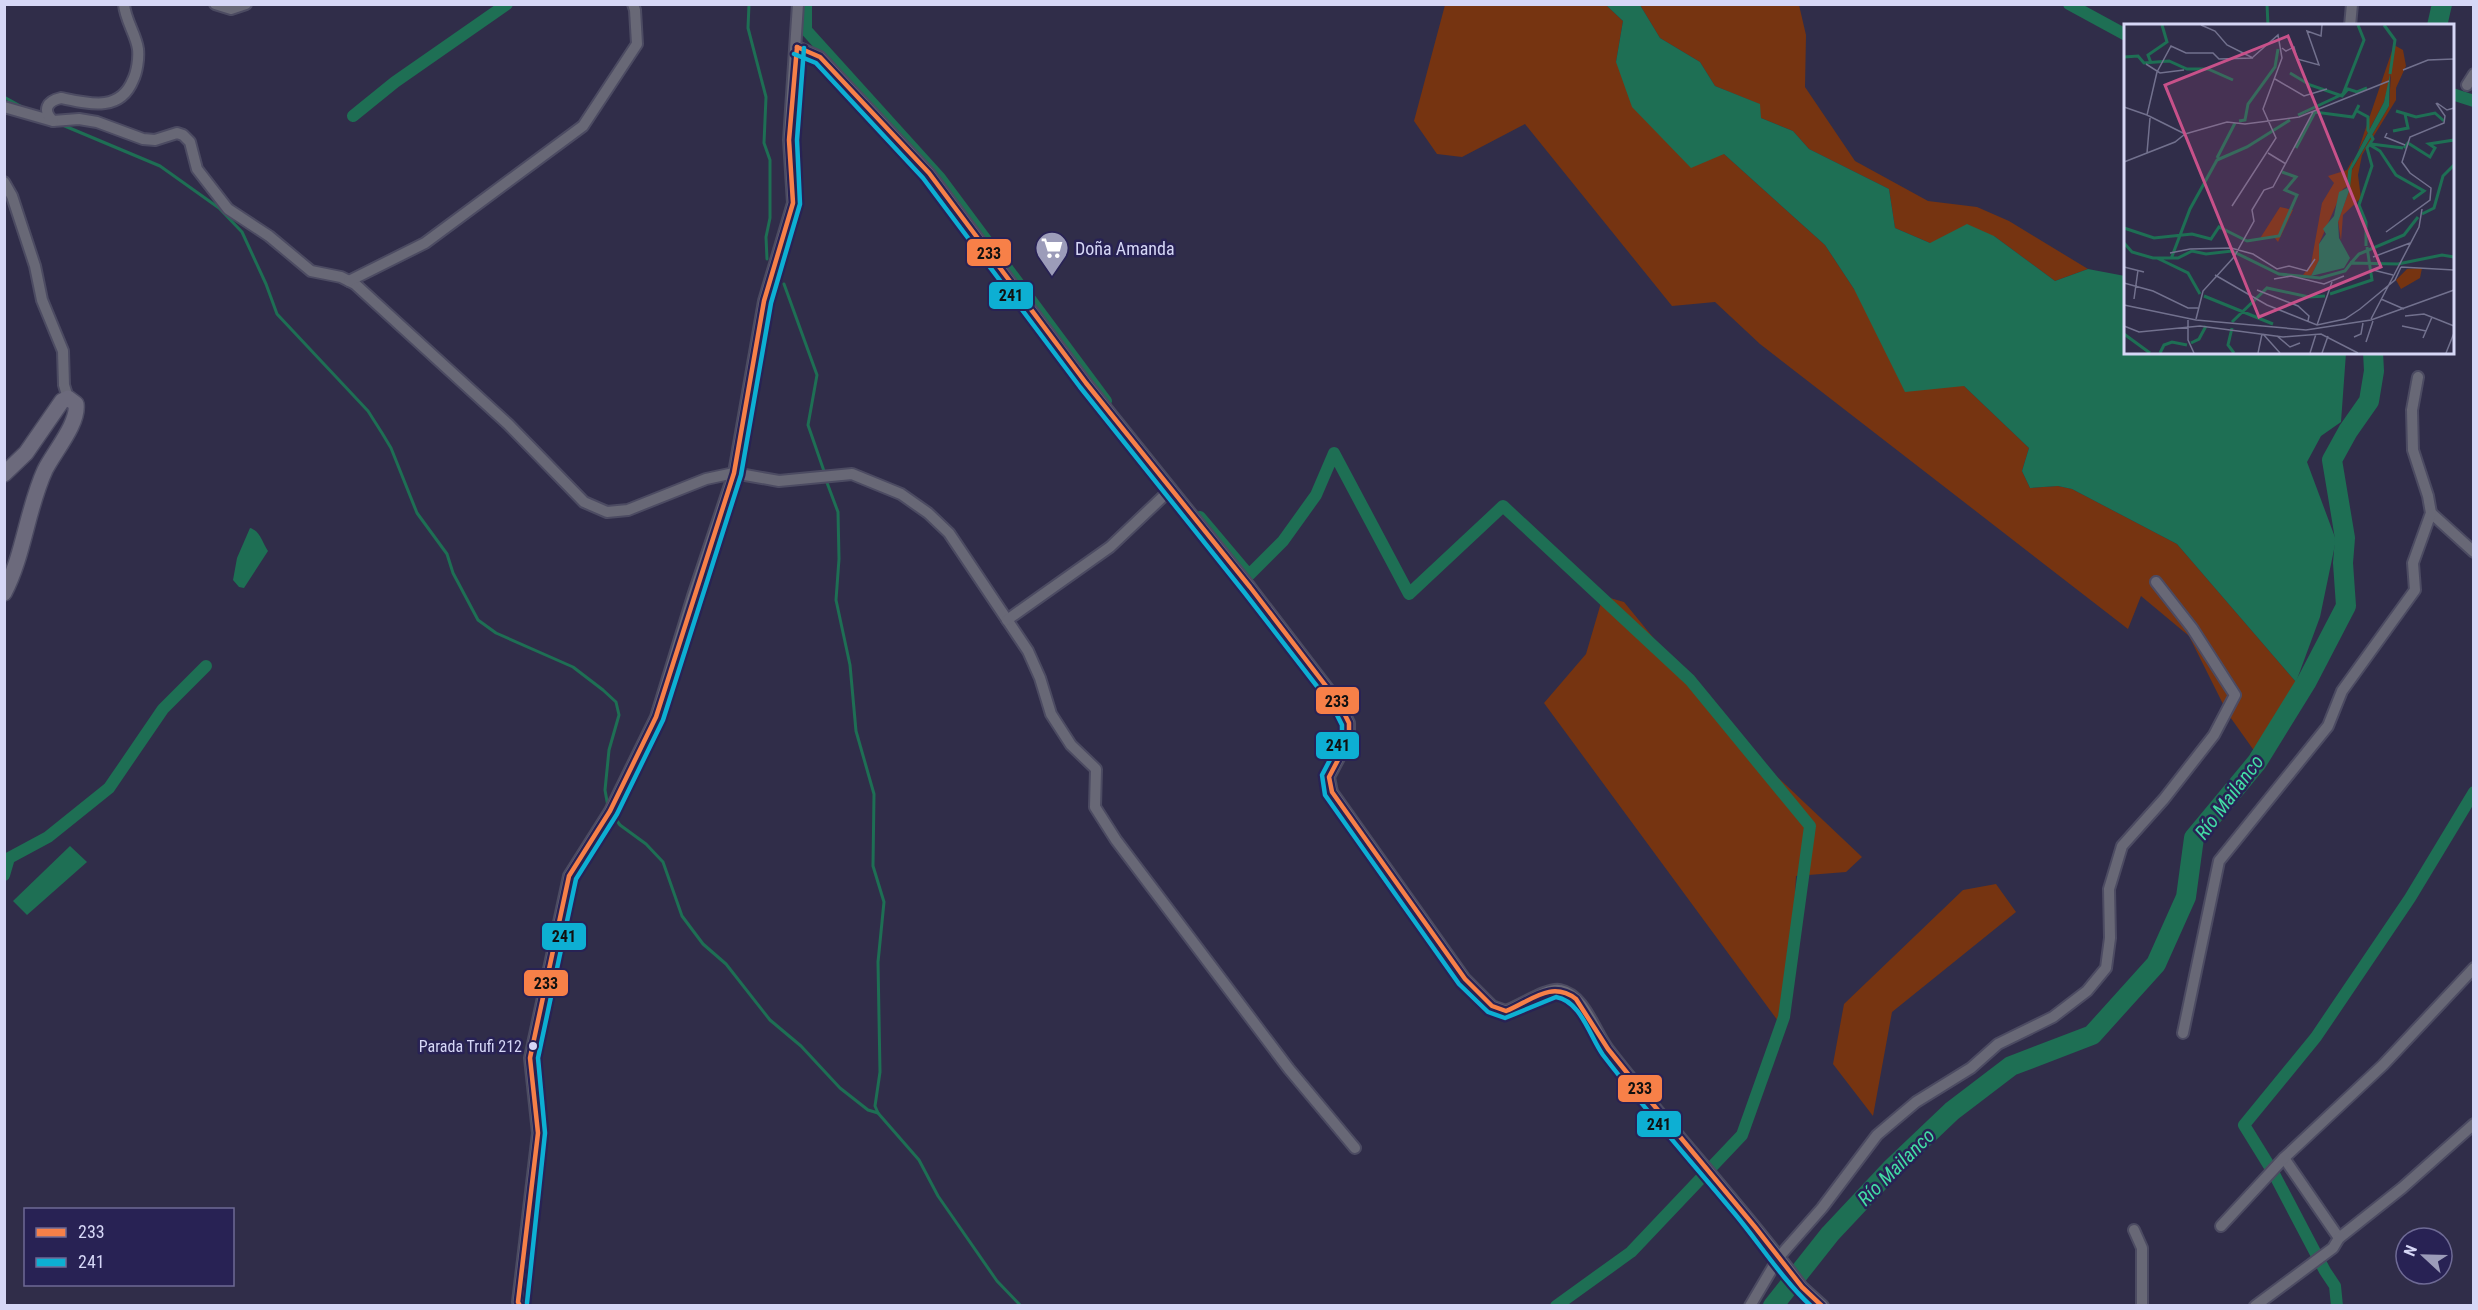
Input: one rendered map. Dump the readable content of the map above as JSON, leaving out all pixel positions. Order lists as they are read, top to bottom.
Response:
{
  "water": ["Río Mailanco"],
  "places": {
    "supermarket": ["Doña Amanda"],
    "other": ["Parada Trufi 212"]
  },
  "lines": ["transit line 233", "transit line 241"],
  "legend": ["233", "241"],
  "north": "left"
}
